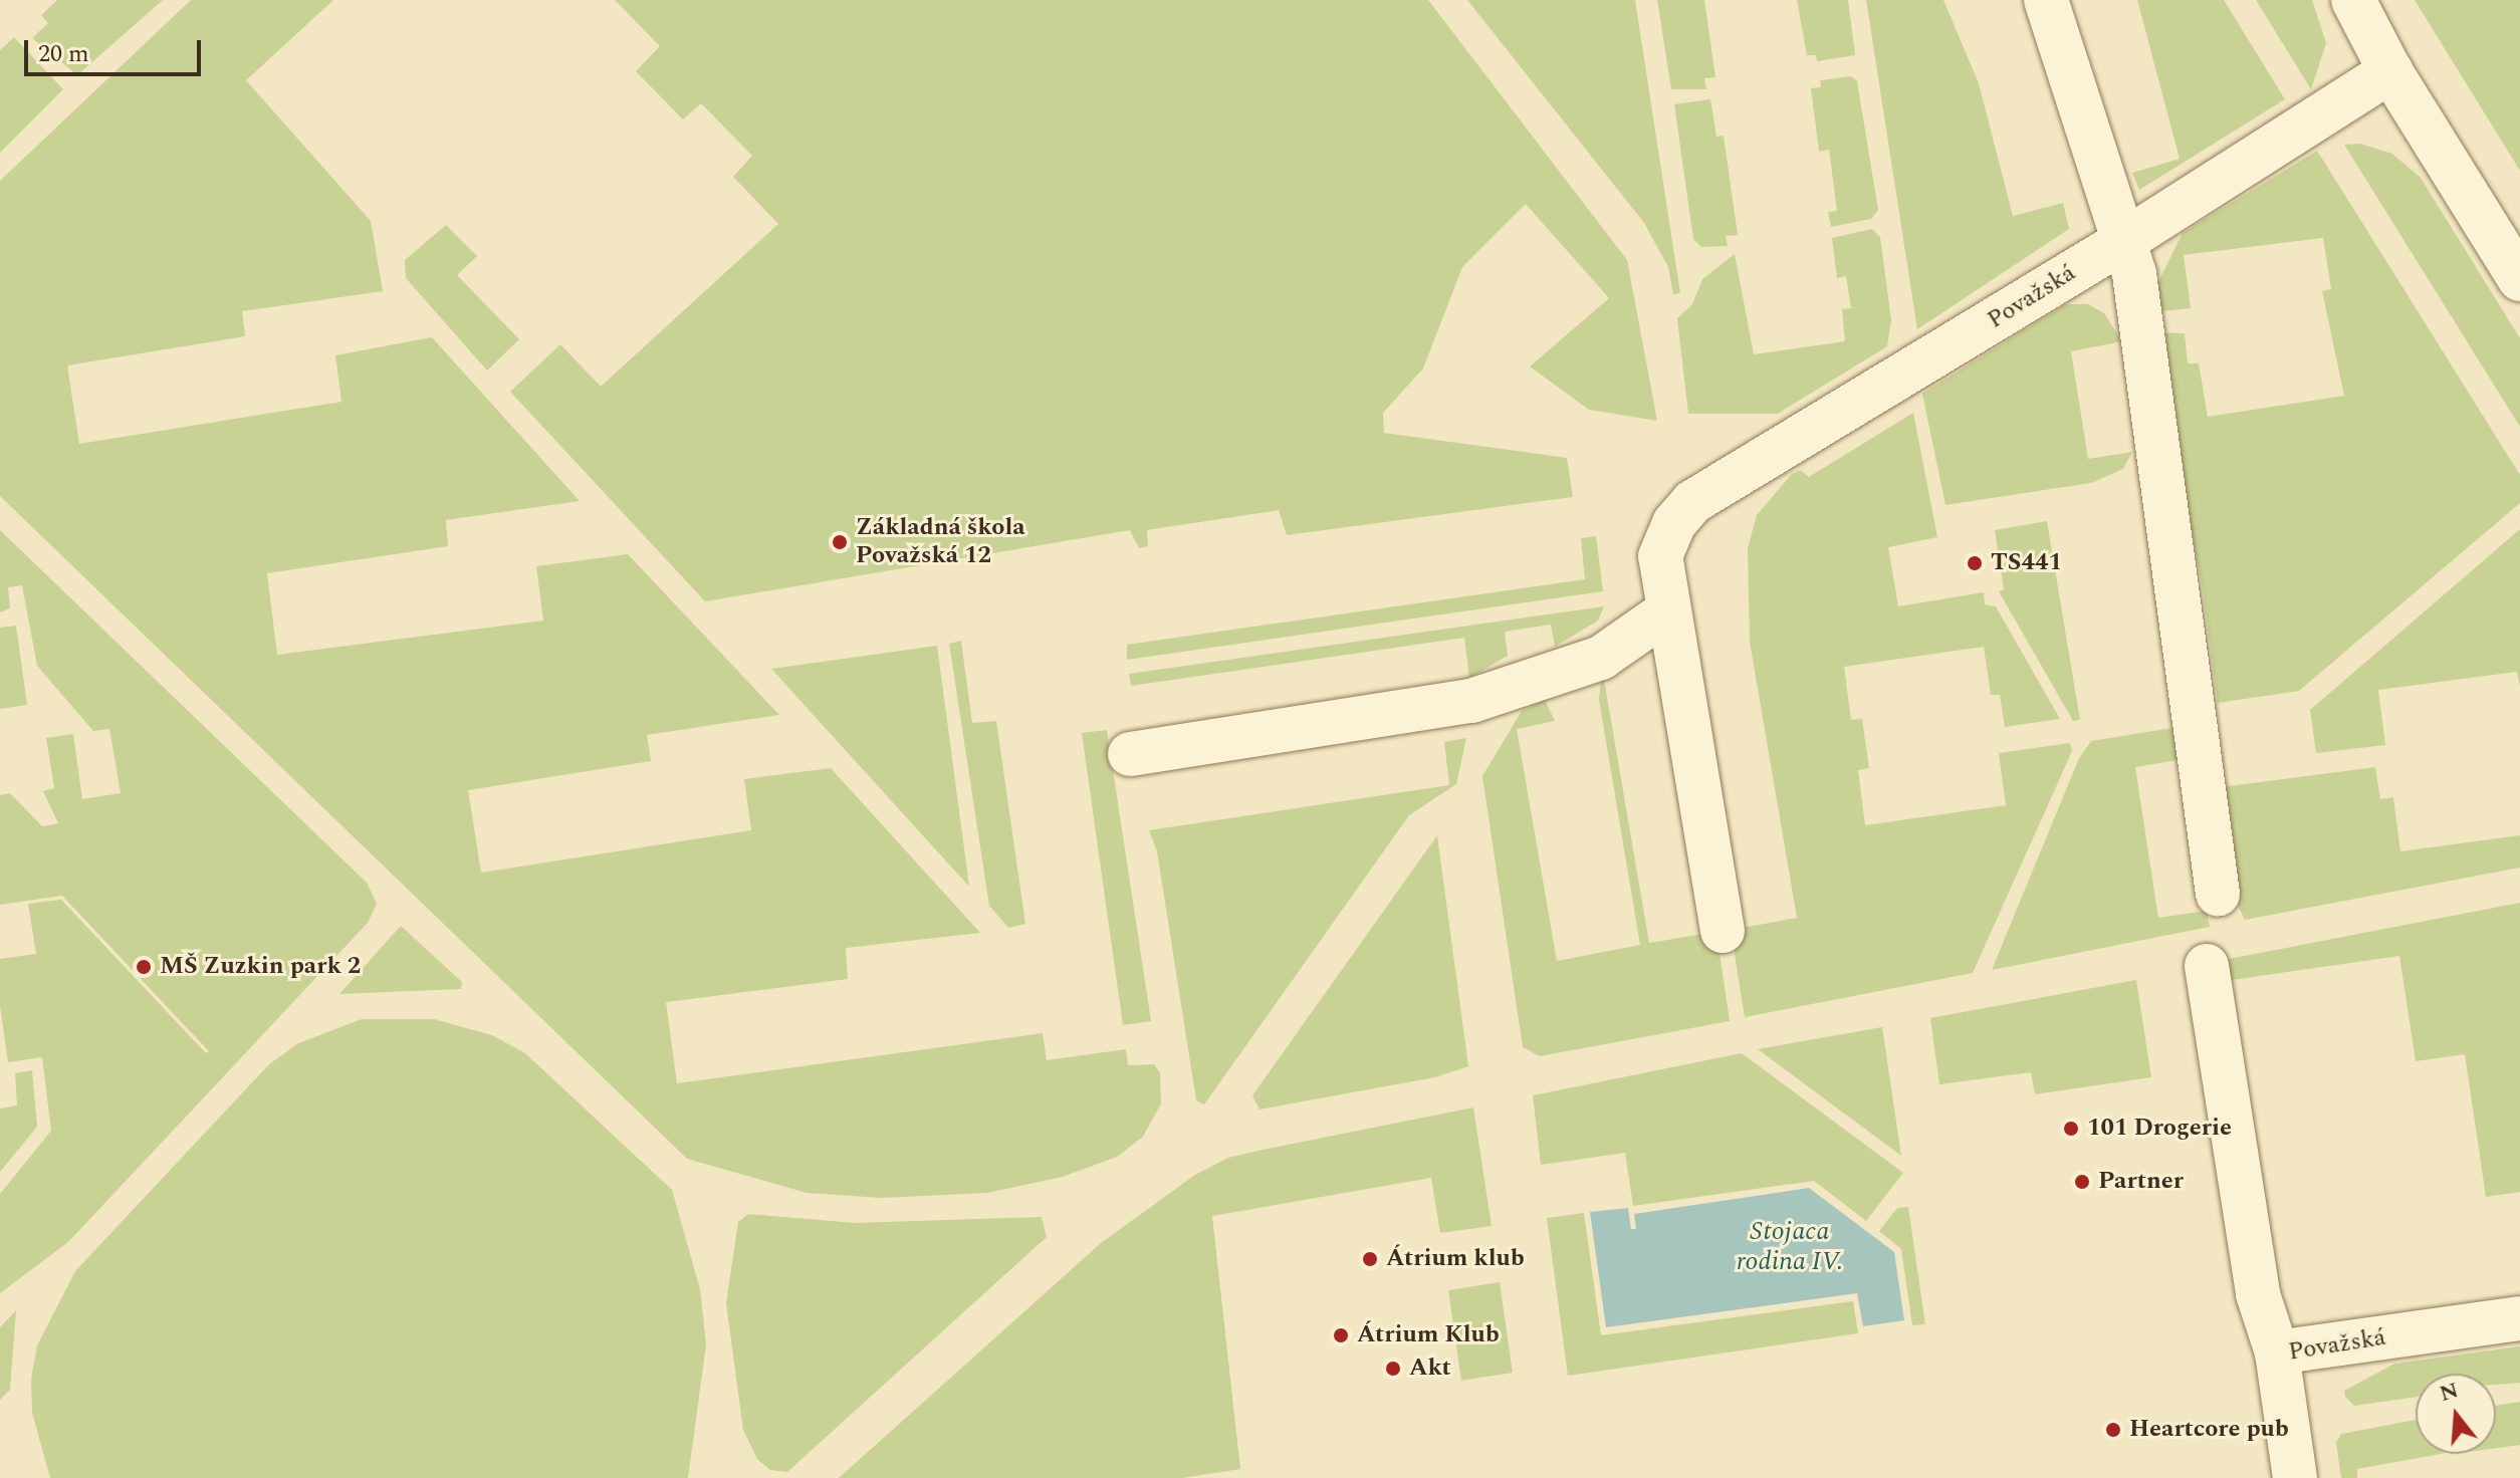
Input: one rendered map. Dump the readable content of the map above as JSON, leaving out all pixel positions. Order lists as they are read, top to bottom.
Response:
{
  "streets": {
    "street": ["Považská"]
  },
  "water": ["Stojaca rodina IV."],
  "places": [
    "Základná škola Považská 12",
    "TS441",
    "MŠ Zuzkin park 2",
    "101 Drogerie",
    "Partner",
    "Átrium klub",
    "Átrium Klub",
    "Akt",
    "Heartcore pub"
  ],
  "scale_bar": "20 m",
  "north": "top"
}
